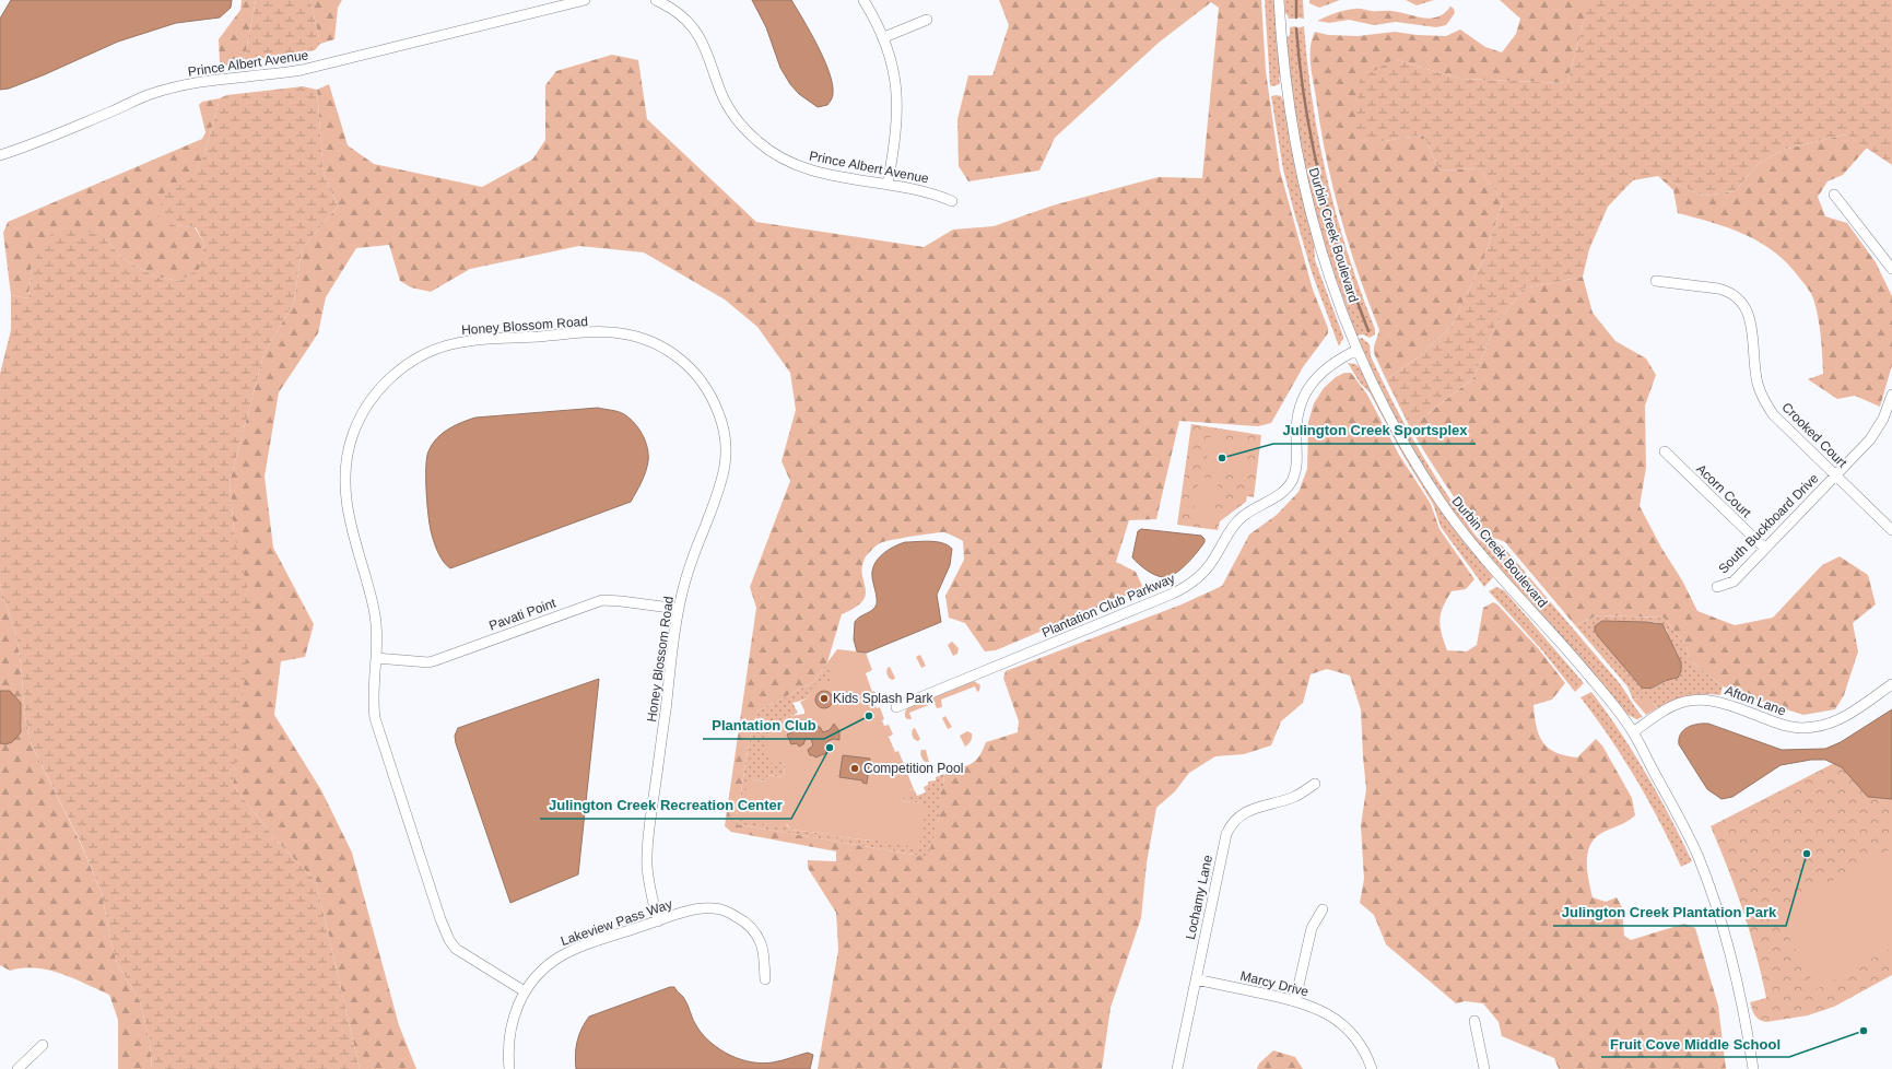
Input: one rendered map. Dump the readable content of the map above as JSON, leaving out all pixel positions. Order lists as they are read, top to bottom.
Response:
{
  "streets": {
    "street": [
      "Prince Albert Avenue",
      "Durbin Creek Boulevard",
      "Honey Blossom Road",
      "Crooked Court",
      "Acorn Court",
      "South Buckboard Drive",
      "Plantation Club Parkway",
      "Pavati Point",
      "Afton Lane",
      "Lochamy Lane",
      "Lakeview Pass Way",
      "Marcy Drive"
    ]
  },
  "crossings": [
    ["Durbin Creek Boulevard", "Plantation Club Parkway"],
    ["Durbin Creek Boulevard", "Afton Lane"],
    ["Honey Blossom Road", "Pavati Point"],
    ["Honey Blossom Road", "Lakeview Pass Way"],
    ["Crooked Court", "South Buckboard Drive"],
    ["Acorn Court", "South Buckboard Drive"],
    ["Lochamy Lane", "Marcy Drive"]
  ],
  "places": [
    "Julington Creek Sportsplex",
    "Kids Splash Park",
    "Plantation Club",
    "Julington Creek Recreation Center",
    "Competition Pool",
    "Julington Creek Plantation Park",
    "Fruit Cove Middle School"
  ]
}
